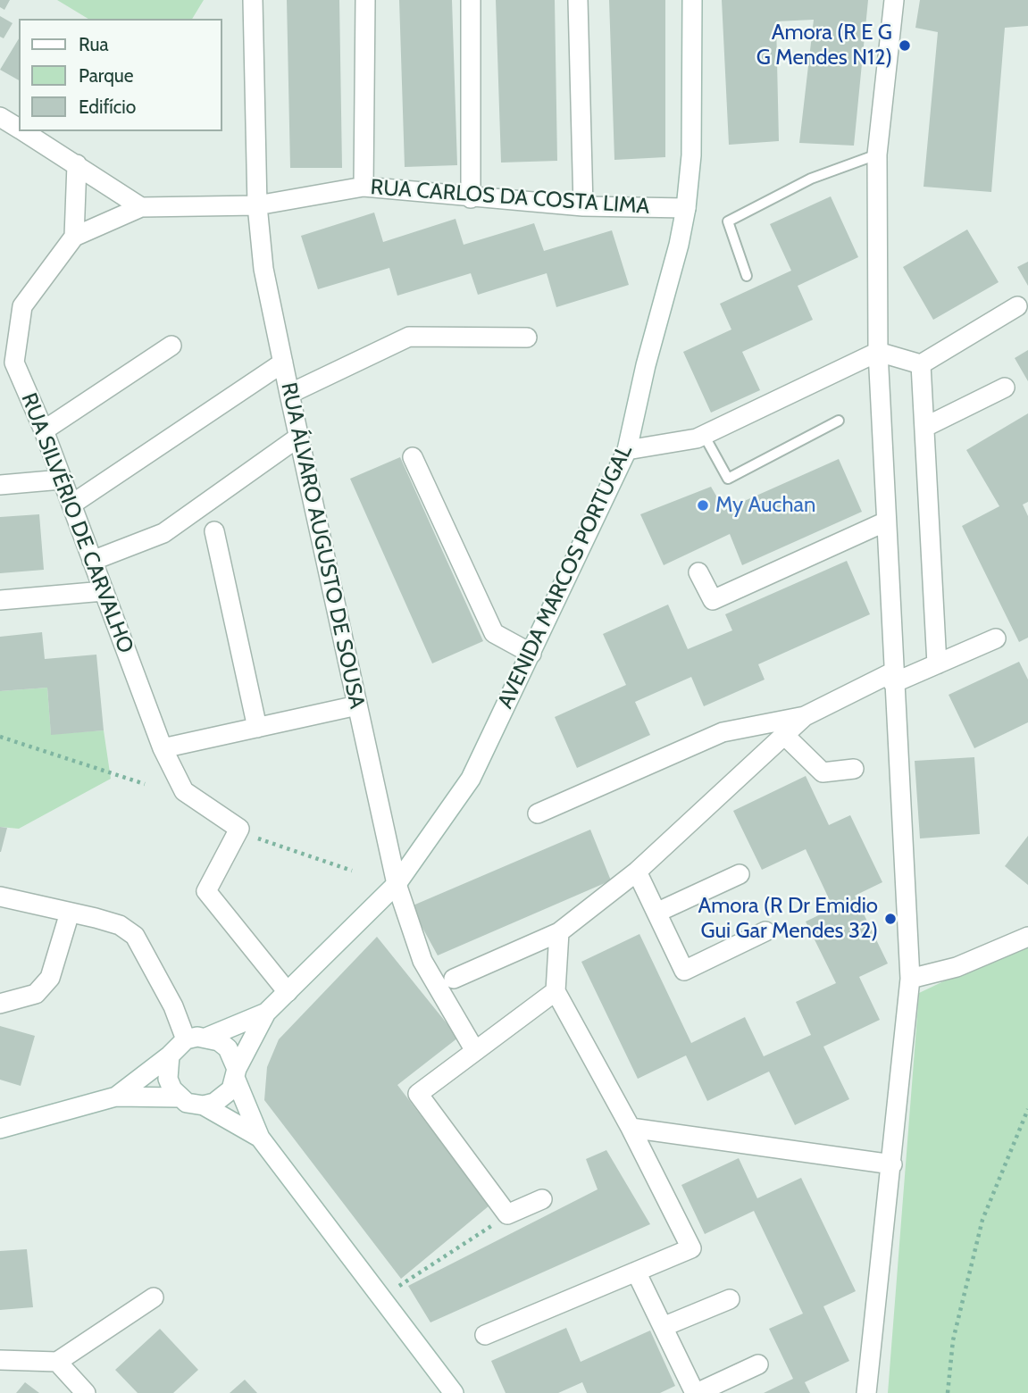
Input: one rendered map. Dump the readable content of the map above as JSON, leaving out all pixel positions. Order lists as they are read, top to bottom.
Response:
{
  "streets": {
    "street": [
      "RUA CARLOS DA COSTA LIMA",
      "RUA SILVÉRIO DE CARVALHO",
      "RUA ÁLVARO AUGUSTO DE SOUSA",
      "AVENIDA MARCOS PORTUGAL"
    ]
  },
  "crossings": [
    ["RUA CARLOS DA COSTA LIMA", "RUA SILVÉRIO DE CARVALHO"],
    ["RUA CARLOS DA COSTA LIMA", "RUA ÁLVARO AUGUSTO DE SOUSA"],
    ["RUA CARLOS DA COSTA LIMA", "AVENIDA MARCOS PORTUGAL"],
    ["RUA ÁLVARO AUGUSTO DE SOUSA", "AVENIDA MARCOS PORTUGAL"]
  ],
  "places": ["Amora (R E G G Mendes N12)", "My Auchan", "Amora (R Dr Emidio Gui Gar Mendes 32)"],
  "legend": ["Rua", "Parque", "Edifício"]
}
